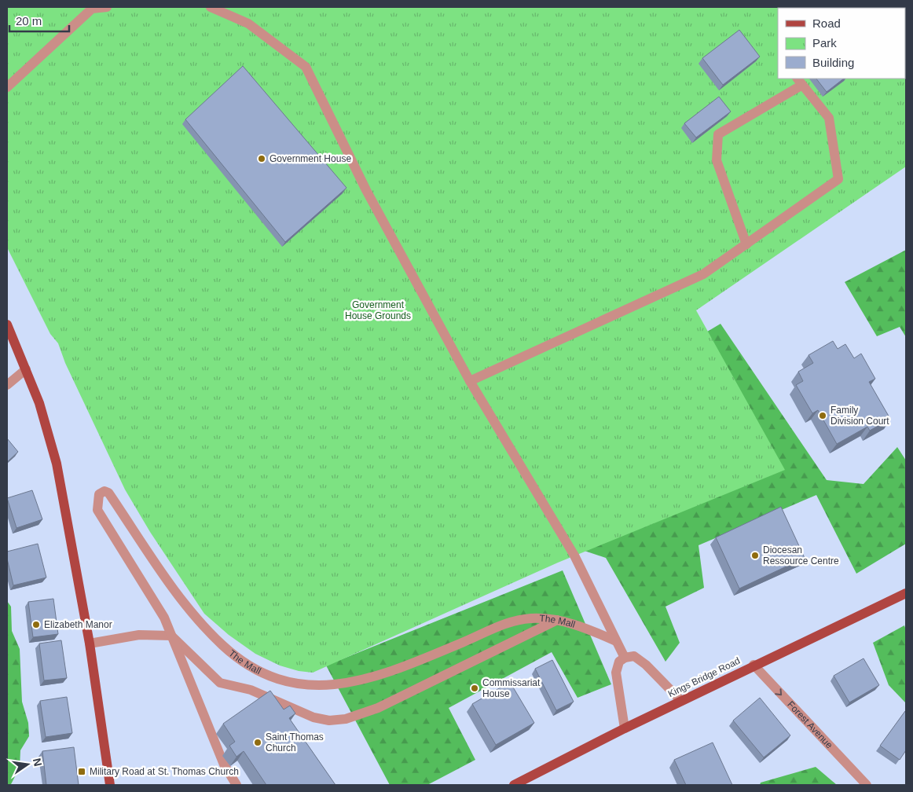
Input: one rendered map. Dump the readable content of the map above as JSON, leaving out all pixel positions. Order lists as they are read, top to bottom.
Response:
{
  "streets": {
    "main road": ["Kings Bridge Road"],
    "street": ["The Mall", "Forest Avenue"]
  },
  "crossings": [
    ["Kings Bridge Road", "Forest Avenue"]
  ],
  "one_way": ["Forest Avenue"],
  "parks": ["Government House Grounds"],
  "places": {
    "other": [
      "Government House",
      "Family Division Court",
      "Diocesan Ressource Centre",
      "Elizabeth Manor",
      "Commissariat House",
      "Saint Thomas Church"
    ],
    "transit": ["Military Road at St. Thomas Church"]
  },
  "legend": ["Road", "Park", "Building"],
  "scale_bar": "20 m",
  "north": "right"
}
